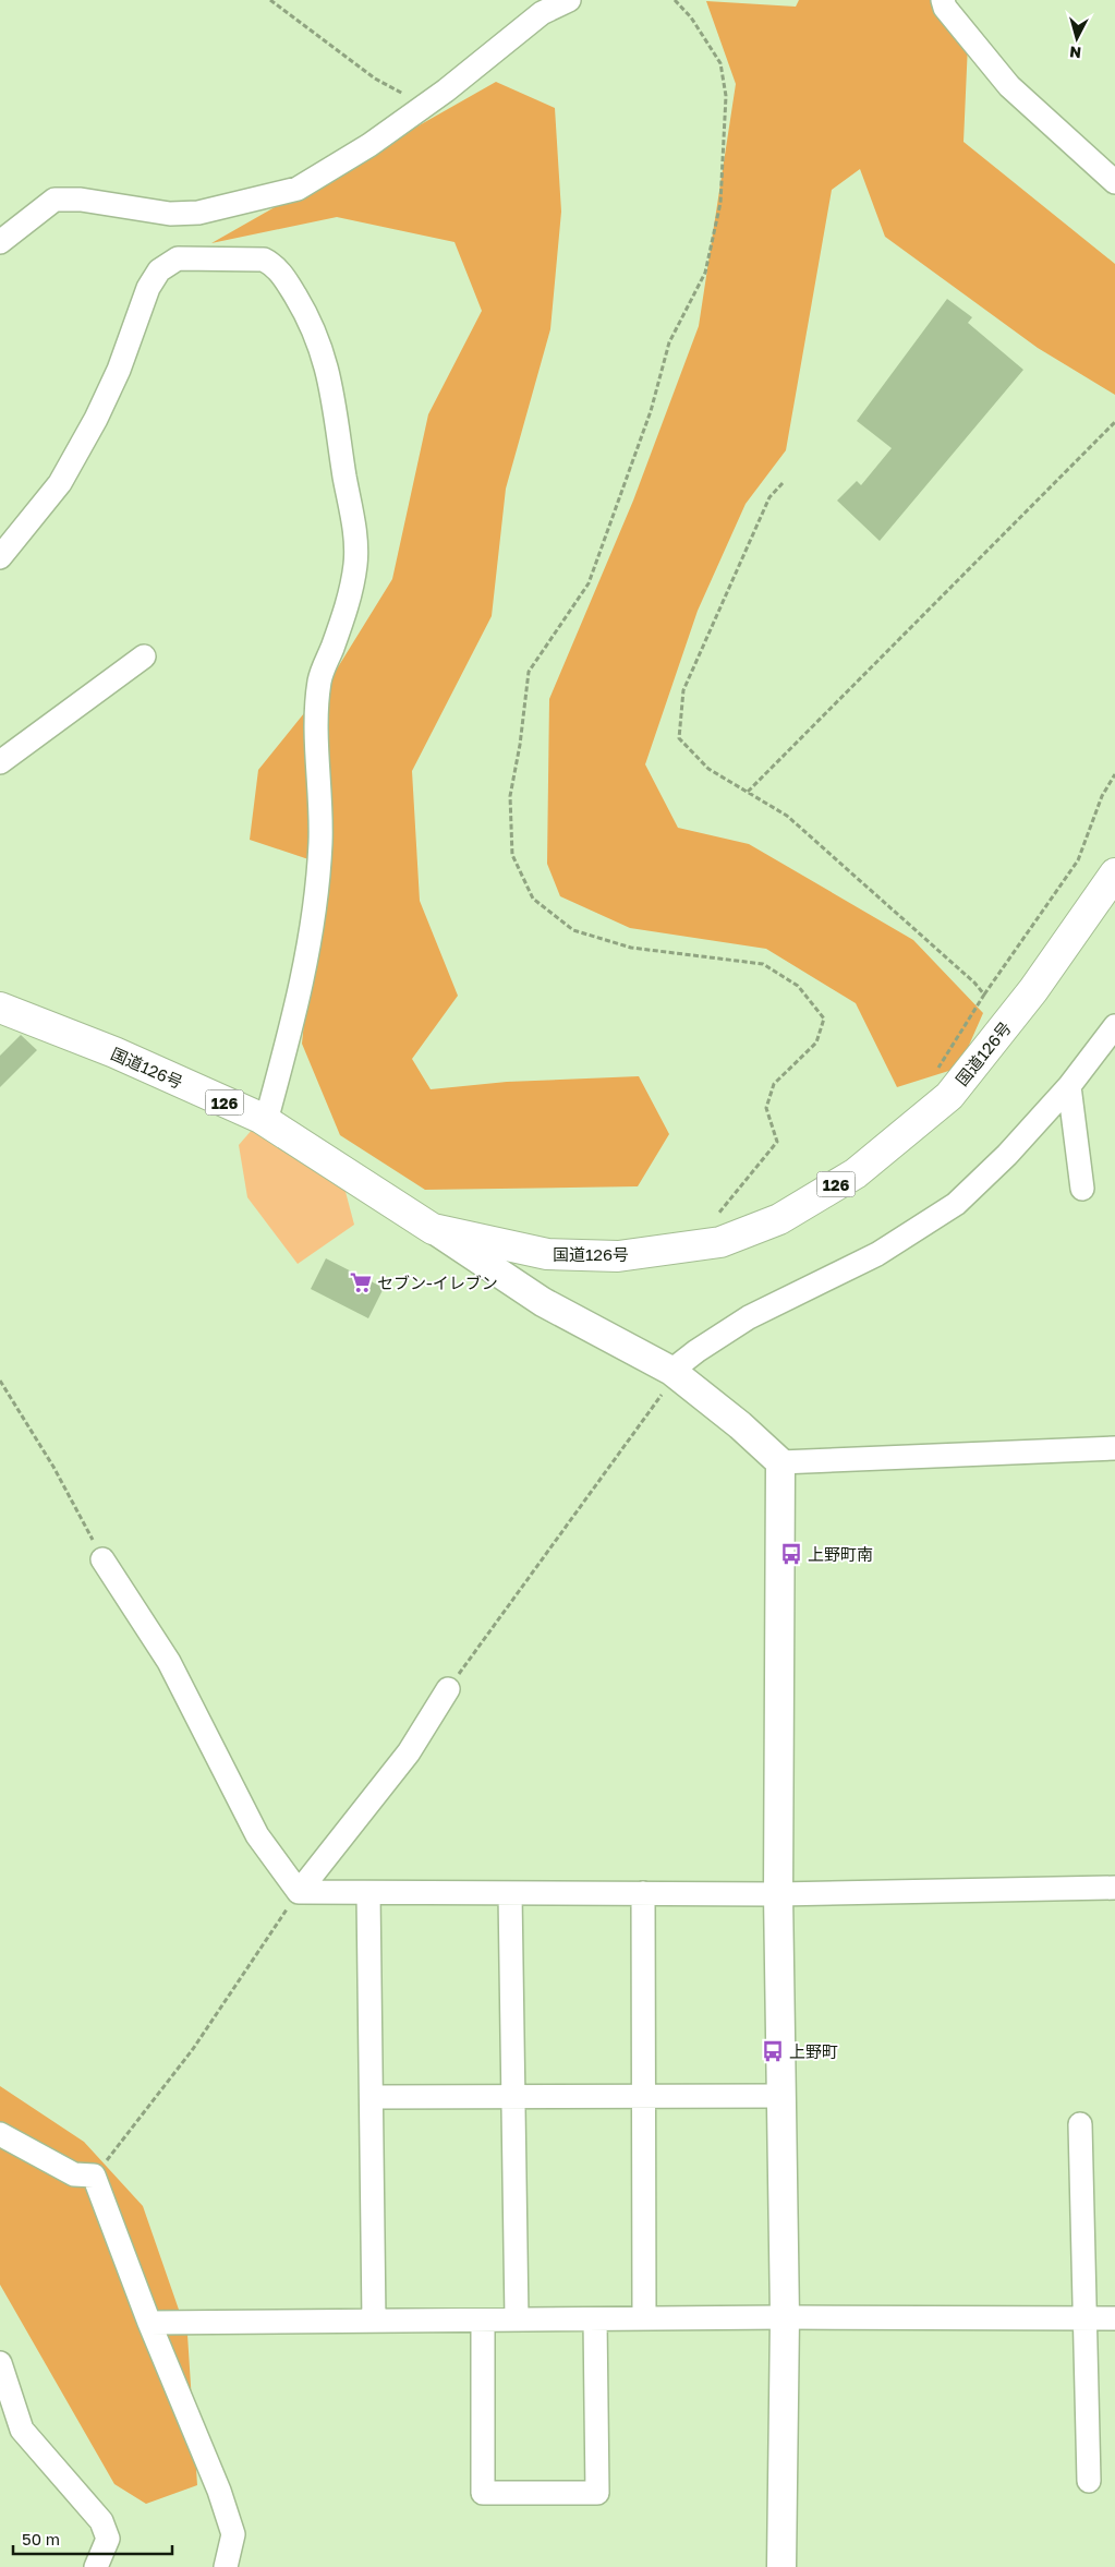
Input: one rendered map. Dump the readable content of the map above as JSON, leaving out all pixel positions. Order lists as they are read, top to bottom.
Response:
{
  "streets": {
    "highway": ["国道126号", "126"]
  },
  "places": {
    "supermarket": ["セブン-イレブン"],
    "bus stop": ["上野町南", "上野町"]
  },
  "scale_bar": "50 m",
  "north": "bottom"
}
